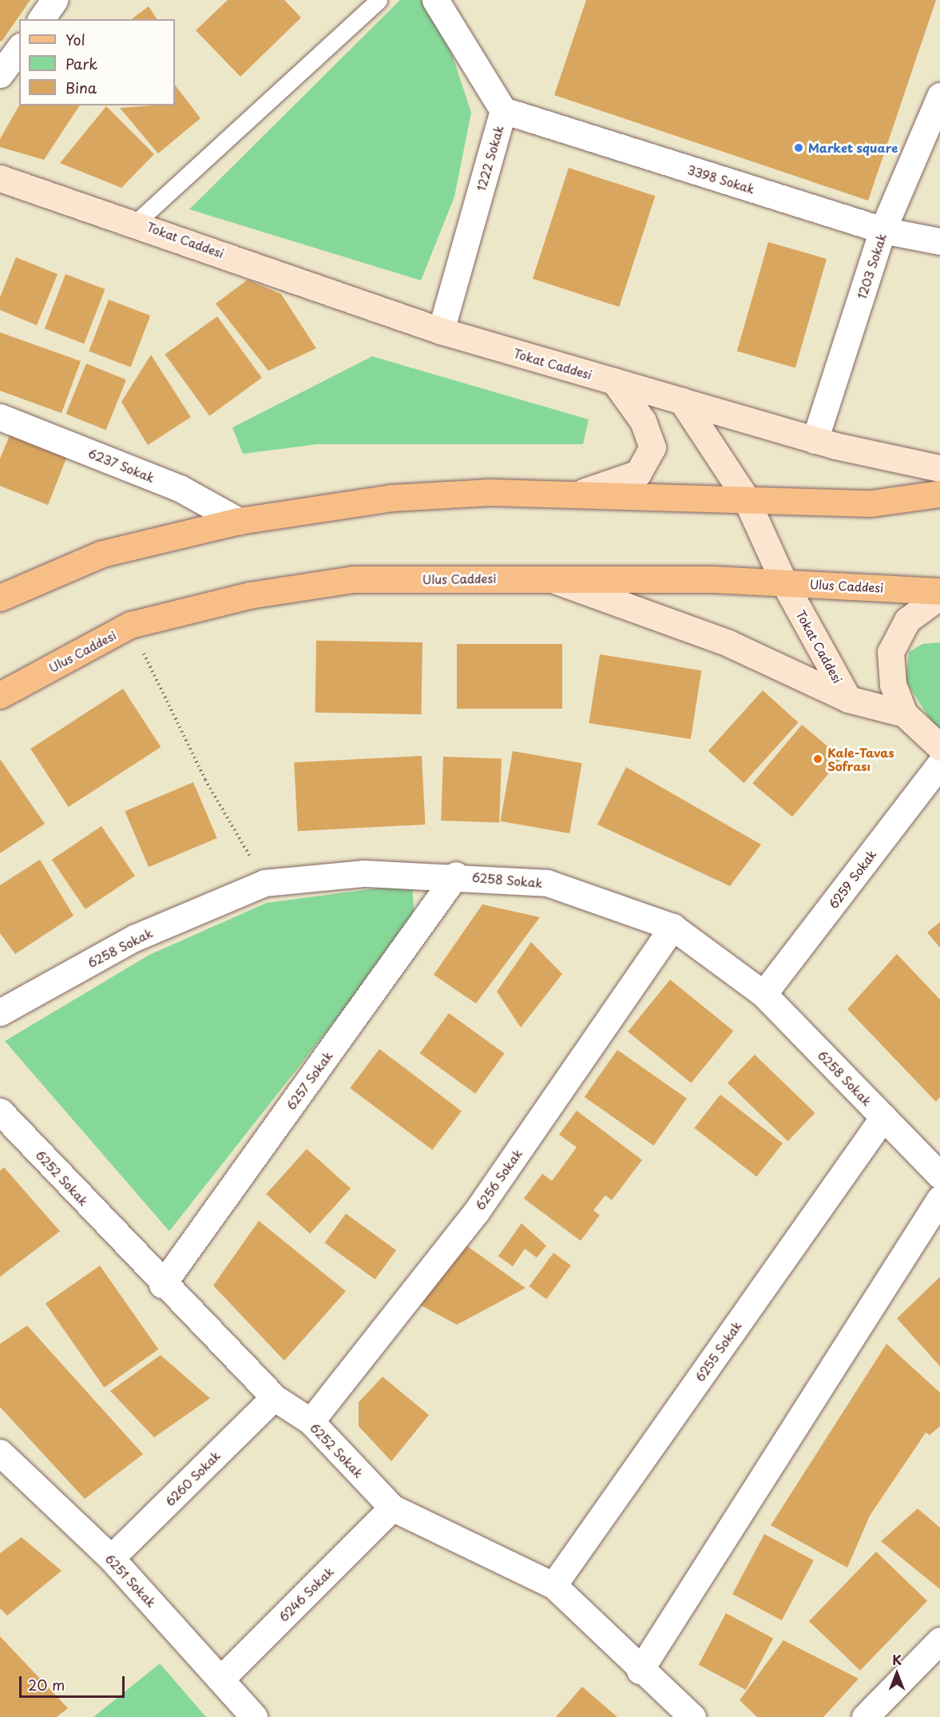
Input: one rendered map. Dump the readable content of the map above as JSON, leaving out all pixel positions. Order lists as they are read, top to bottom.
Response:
{
  "streets": {
    "main road": ["Tokat Caddesi", "Ulus Caddesi"],
    "street": [
      "1222 Sokak",
      "3398 Sokak",
      "1203 Sokak",
      "6237 Sokak",
      "6259 Sokak",
      "6258 Sokak",
      "6257 Sokak",
      "6252 Sokak",
      "6256 Sokak",
      "6255 Sokak",
      "6260 Sokak",
      "6251 Sokak",
      "6246 Sokak"
    ]
  },
  "crossings": [
    ["1222 Sokak", "3398 Sokak"],
    ["1222 Sokak", "Tokat Caddesi"],
    ["3398 Sokak", "1203 Sokak"],
    ["Tokat Caddesi", "Ulus Caddesi"],
    ["6259 Sokak", "6258 Sokak"],
    ["6258 Sokak", "6257 Sokak"],
    ["6258 Sokak", "6256 Sokak"],
    ["6258 Sokak", "6255 Sokak"],
    ["6257 Sokak", "6252 Sokak"],
    ["6252 Sokak", "6256 Sokak"],
    ["6252 Sokak", "6255 Sokak"],
    ["6252 Sokak", "6260 Sokak"],
    ["6252 Sokak", "6246 Sokak"],
    ["6260 Sokak", "6251 Sokak"],
    ["6251 Sokak", "6246 Sokak"]
  ],
  "places": ["Market square", "Kale-Tavas Sofrası"],
  "legend": ["Yol", "Park", "Bina"],
  "scale_bar": "20 m",
  "north": "top"
}
